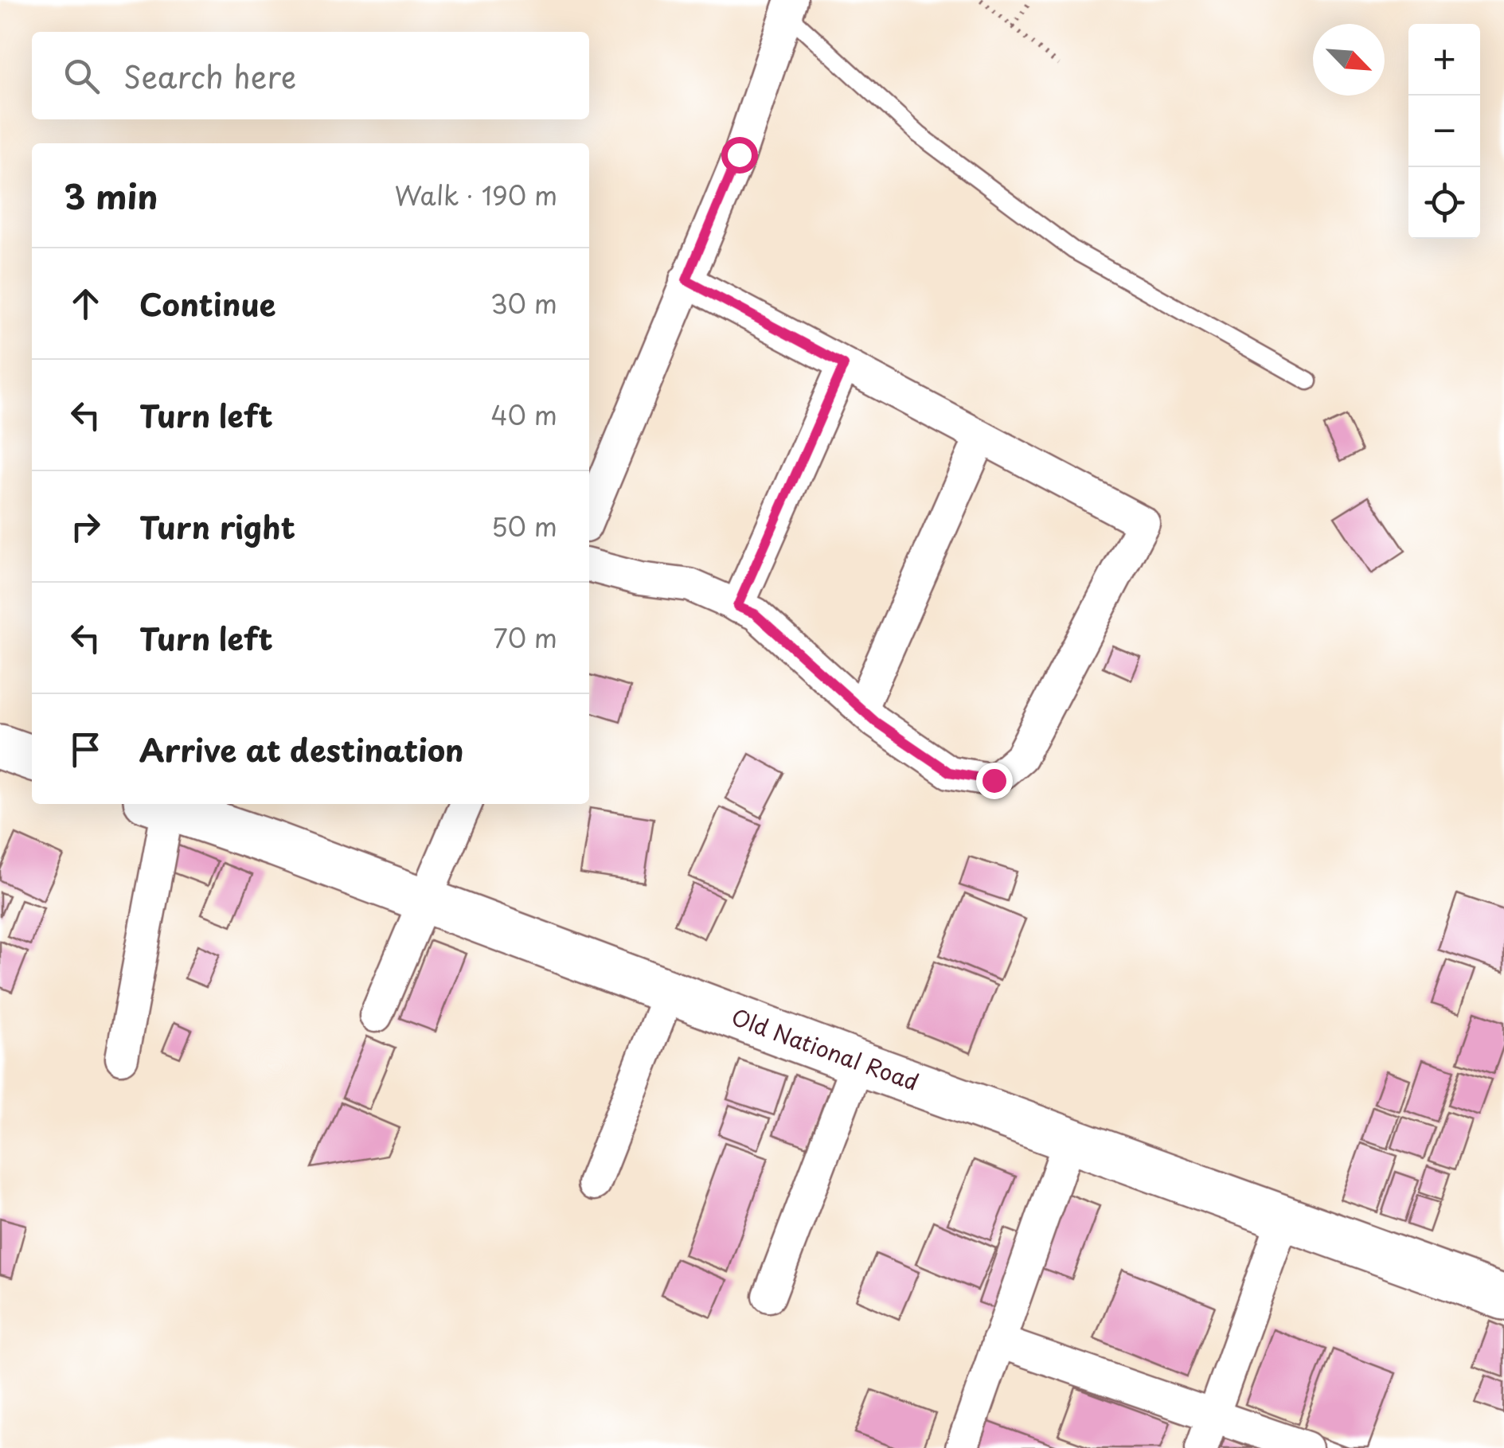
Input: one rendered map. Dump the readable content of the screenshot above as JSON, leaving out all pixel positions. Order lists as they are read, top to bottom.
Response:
{
  "streets": {
    "main road": ["Old National Road"]
  },
  "north": "bottom right",
  "page": {
    "map_buttons": ["+", "−"],
    "search": "Search here",
    "heading": ["3 min", "Walk · 190 m"],
    "list": [
      ["Continue", "30 m"],
      ["Turn left", "40 m"],
      ["Turn right", "50 m"],
      ["Turn left", "70 m"],
      "Arrive at destination"
    ]
  }
}
